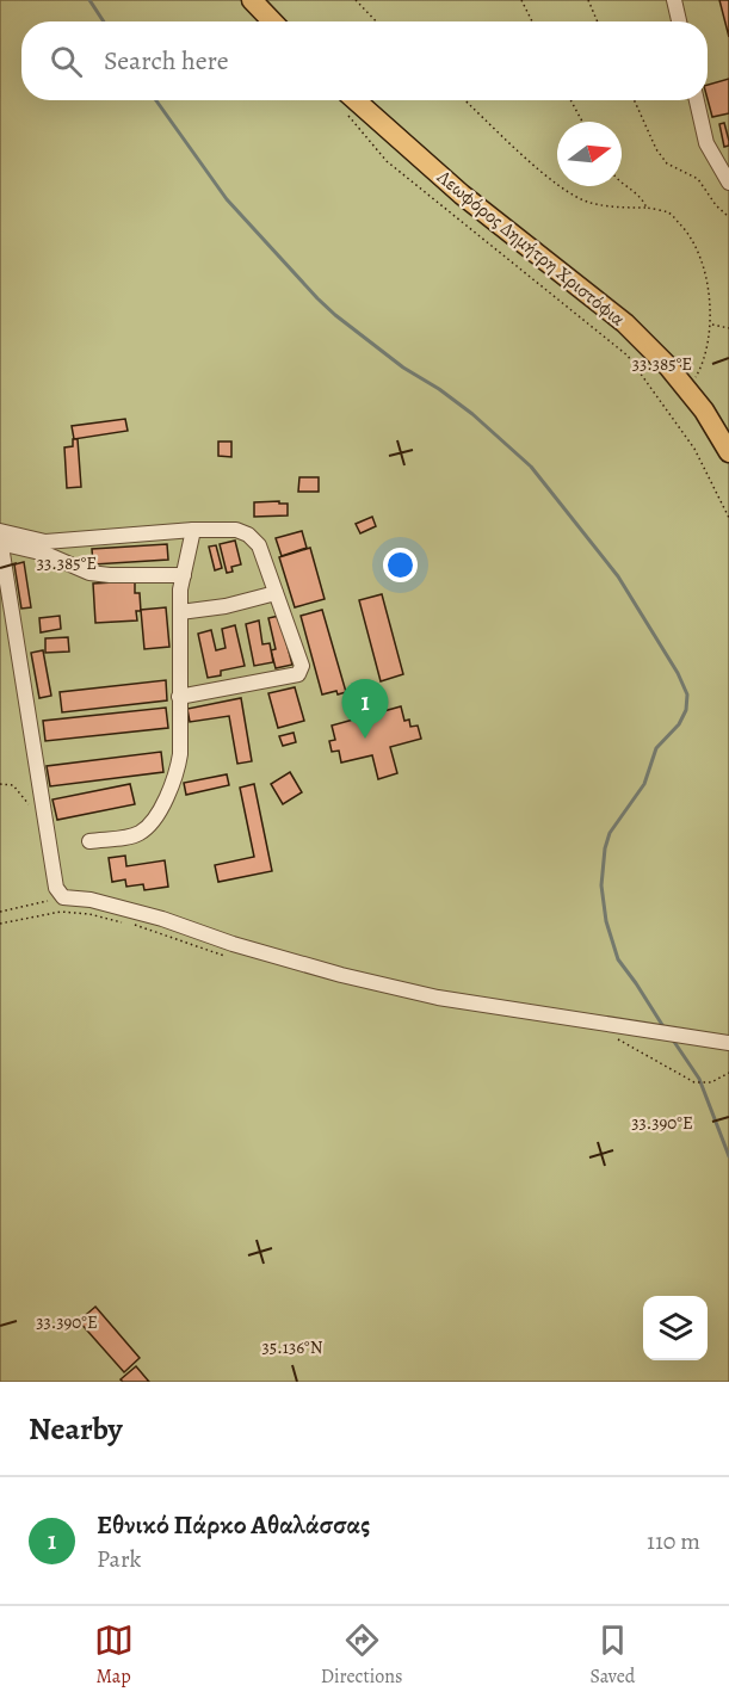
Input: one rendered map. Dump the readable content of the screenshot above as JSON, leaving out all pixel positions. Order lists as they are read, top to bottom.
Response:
{
  "streets": {
    "main road": ["Λεωφόρος Δημήτρη Χριστόφια"]
  },
  "north": "right",
  "page": {
    "search": "Search here",
    "pins": "1",
    "heading": "Nearby",
    "list": [
      {
        "mark": "1",
        "name": "Εθνικό Πάρκο Αθαλάσσας",
        "note": "Park",
        "value": "110 m"
      }
    ],
    "nav": ["Map", "Directions", "Saved"]
  },
  "coordinates": ["33.385°E", "33.390°E", "35.136°N"]
}
